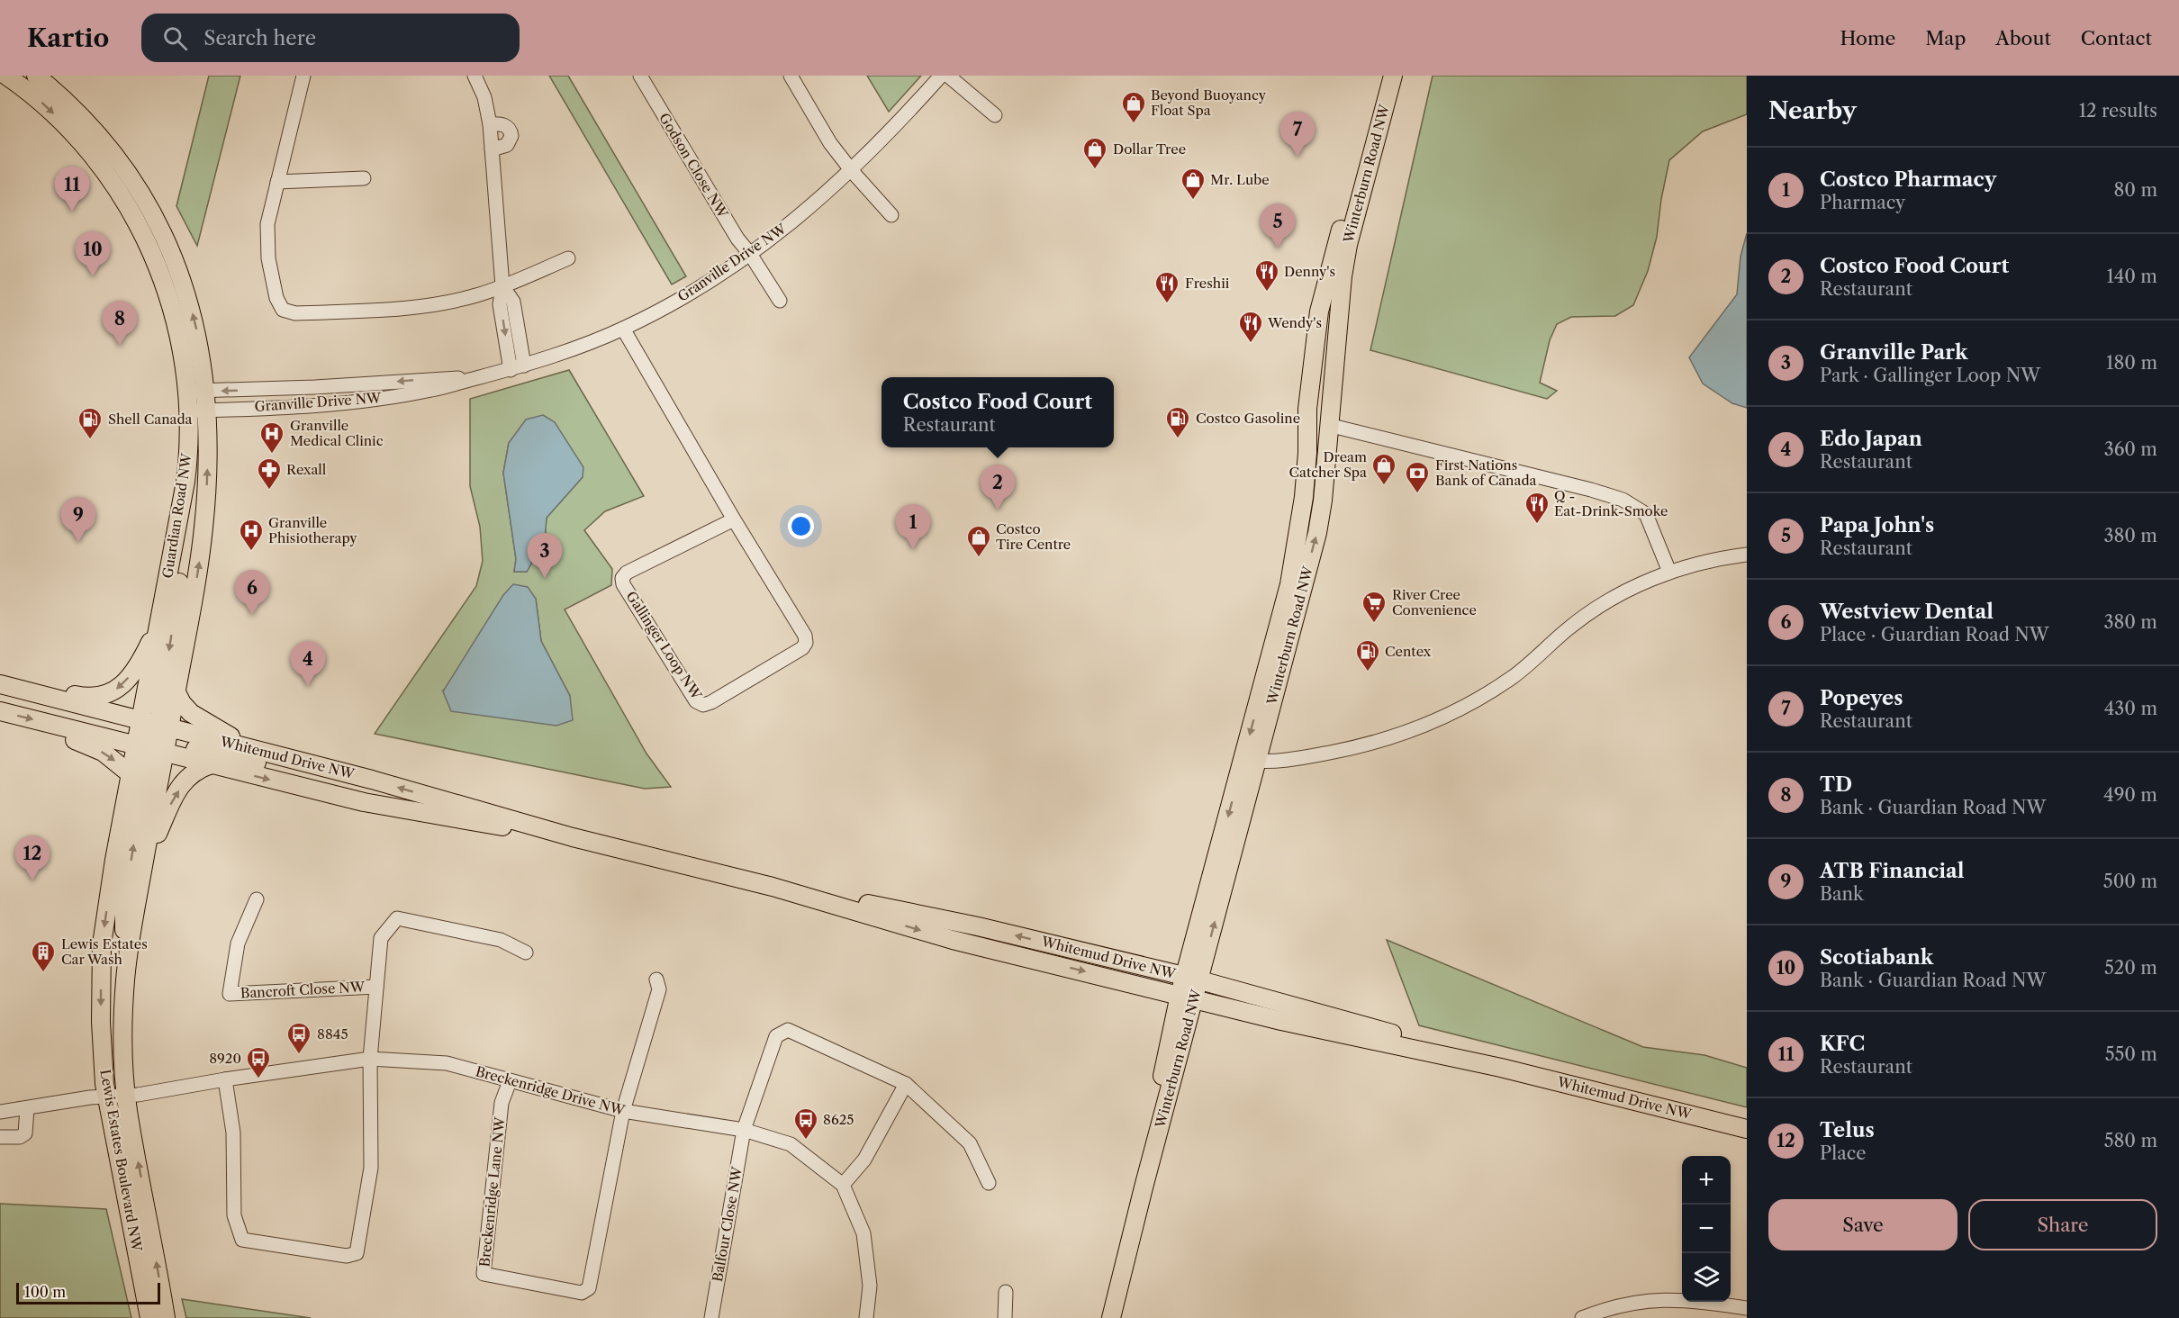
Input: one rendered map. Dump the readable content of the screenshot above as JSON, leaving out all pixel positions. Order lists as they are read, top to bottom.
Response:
{
  "streets": {
    "main road": [
      "Winterburn Road NW",
      "Guardian Road NW",
      "Whitemud Drive NW",
      "Lewis Estates Boulevard NW"
    ],
    "street": [
      "Godson Close NW",
      "Granville Drive NW",
      "Gallinger Loop NW",
      "Bancroft Close NW",
      "Breckenridge Drive NW",
      "Breckenridge Lane NW",
      "Balfour Close NW"
    ]
  },
  "crossings": [
    ["Godson Close NW", "Granville Drive NW"],
    ["Winterburn Road NW", "Whitemud Drive NW"],
    ["Granville Drive NW", "Guardian Road NW"],
    ["Granville Drive NW", "Gallinger Loop NW"],
    ["Guardian Road NW", "Whitemud Drive NW"],
    ["Guardian Road NW", "Lewis Estates Boulevard NW"],
    ["Whitemud Drive NW", "Lewis Estates Boulevard NW"],
    ["Breckenridge Drive NW", "Lewis Estates Boulevard NW"],
    ["Breckenridge Drive NW", "Breckenridge Lane NW"],
    ["Breckenridge Drive NW", "Balfour Close NW"]
  ],
  "places": {
    "shop": [
      "Beyond Buoyancy Float Spa",
      "Dollar Tree",
      "Mr. Lube",
      "Dream Catcher Spa",
      "Costco Tire Centre"
    ],
    "restaurant": [
      "Denny's",
      "Freshii",
      "Wendy's",
      "Q - Eat-Drink-Smoke"
    ],
    "fuel station": ["Costco Gasoline", "Shell Canada", "Centex"],
    "hospital": ["Granville Medical Clinic", "Granville Phisiotherapy"],
    "pharmacy": ["Rexall"],
    "bank": ["First Nations Bank of Canada"],
    "supermarket": ["River Cree Convenience"],
    "building": ["Lewis Estates Car Wash"],
    "bus stop": ["8845", "8920", "8625"]
  },
  "scale_bar": "100 m",
  "page": {
    "header": "Kartio",
    "search": "Search here",
    "nav": [
      "Home",
      "Map",
      "About",
      "Contact"
    ],
    "heading": ["Nearby", "12 results"],
    "pins": [
      "7",
      "11",
      "5",
      "10",
      "8",
      "2",
      "9",
      "1",
      "3",
      "6",
      "4",
      "12"
    ],
    "list": [
      {
        "mark": "1",
        "name": "Costco Pharmacy",
        "note": "Pharmacy",
        "value": "80 m"
      },
      {
        "mark": "2",
        "name": "Costco Food Court",
        "note": "Restaurant",
        "value": "140 m"
      },
      {
        "mark": "3",
        "name": "Granville Park",
        "note": "Park · Gallinger Loop NW",
        "value": "180 m"
      },
      {
        "mark": "4",
        "name": "Edo Japan",
        "note": "Restaurant",
        "value": "360 m"
      },
      {
        "mark": "5",
        "name": "Papa John's",
        "note": "Restaurant",
        "value": "380 m"
      },
      {
        "mark": "6",
        "name": "Westview Dental",
        "note": "Place · Guardian Road NW",
        "value": "380 m"
      },
      {
        "mark": "7",
        "name": "Popeyes",
        "note": "Restaurant",
        "value": "430 m"
      },
      {
        "mark": "8",
        "name": "TD",
        "note": "Bank · Guardian Road NW",
        "value": "490 m"
      },
      {
        "mark": "9",
        "name": "ATB Financial",
        "note": "Bank",
        "value": "500 m"
      },
      {
        "mark": "10",
        "name": "Scotiabank",
        "note": "Bank · Guardian Road NW",
        "value": "520 m"
      },
      {
        "mark": "11",
        "name": "KFC",
        "note": "Restaurant",
        "value": "550 m"
      },
      {
        "mark": "12",
        "name": "Telus",
        "note": "Place",
        "value": "580 m"
      }
    ],
    "popup": ["Costco Food Court", "Restaurant"],
    "map_buttons": ["+", "−"],
    "buttons": ["Save", "Share"],
    "scale": "100 m"
  }
}
